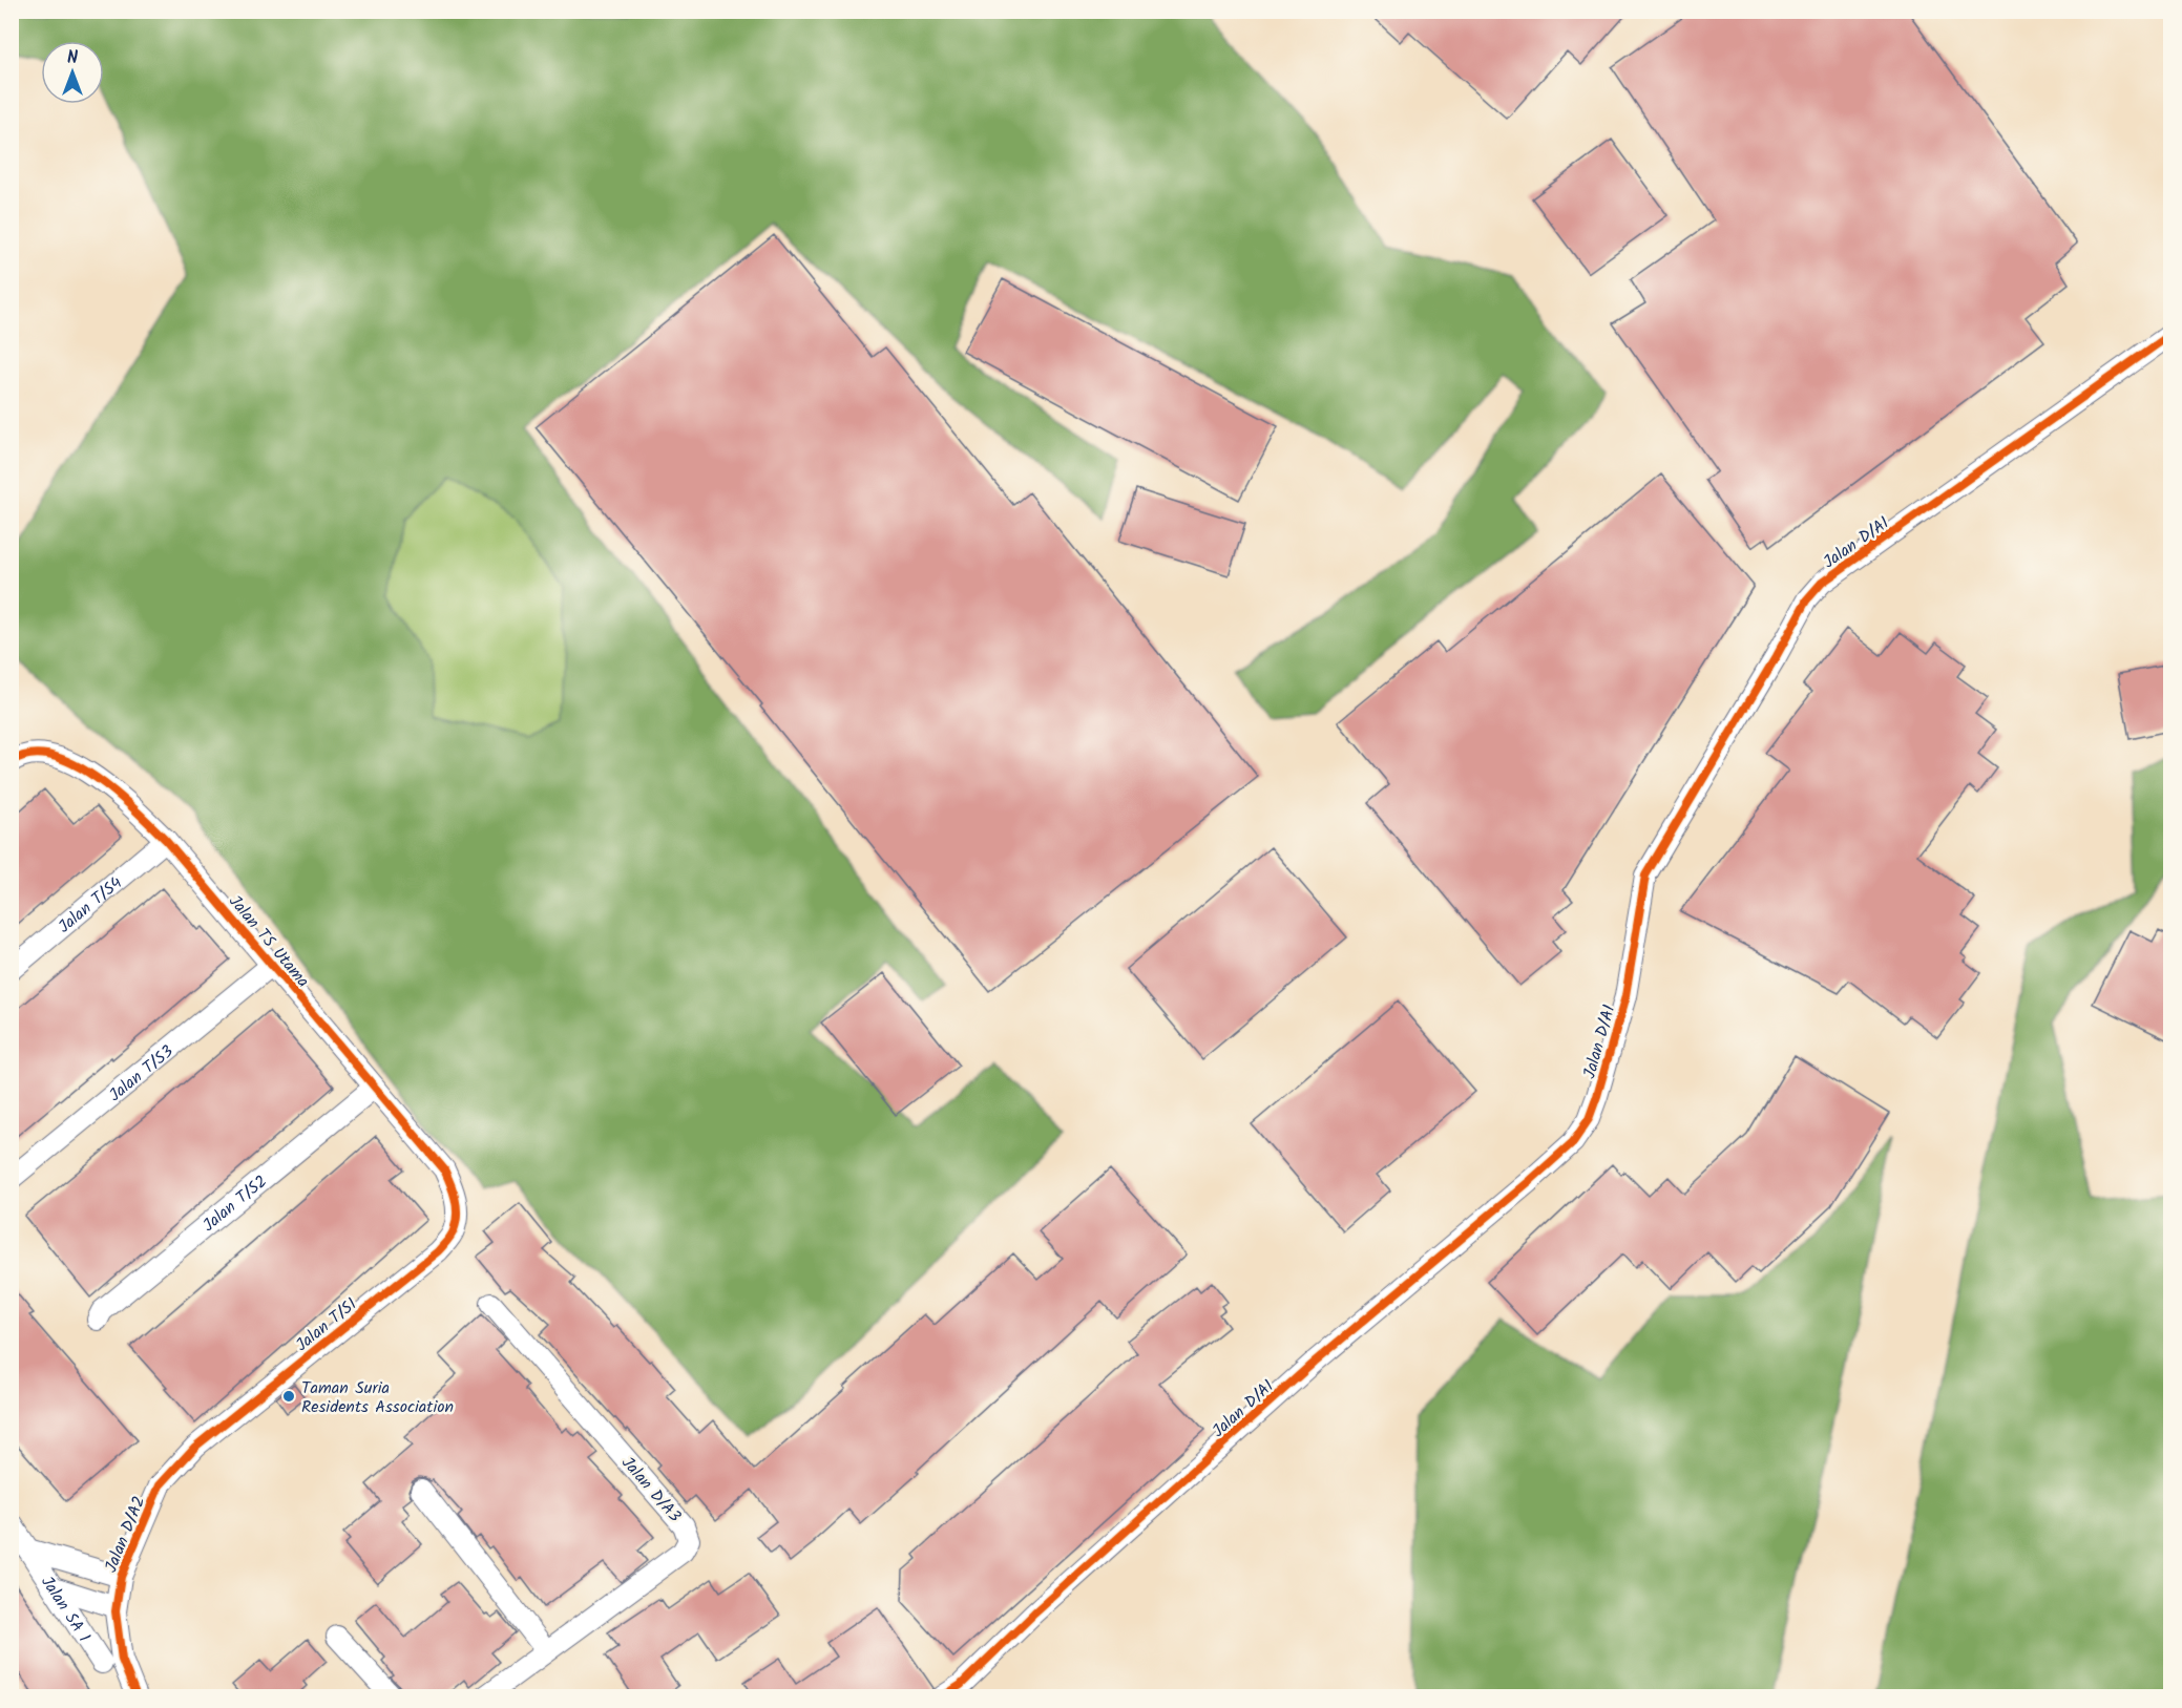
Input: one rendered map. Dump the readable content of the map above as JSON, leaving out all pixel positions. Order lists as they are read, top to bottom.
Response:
{
  "streets": {
    "street": [
      "Jalan D/A1",
      "Jalan T/S4",
      "Jalan TS Utama",
      "Jalan T/S3",
      "Jalan T/S2",
      "Jalan T/S1",
      "Jalan D/A3",
      "Jalan D/A2",
      "Jalan SA 1"
    ]
  },
  "crossings": [
    ["Jalan T/S4", "Jalan TS Utama"],
    ["Jalan TS Utama", "Jalan T/S3"],
    ["Jalan TS Utama", "Jalan T/S2"],
    ["Jalan TS Utama", "Jalan T/S1"],
    ["Jalan T/S1", "Jalan D/A2"],
    ["Jalan D/A2", "Jalan SA 1"]
  ],
  "places": ["Taman Suria Residents Association"],
  "north": "top"
}
